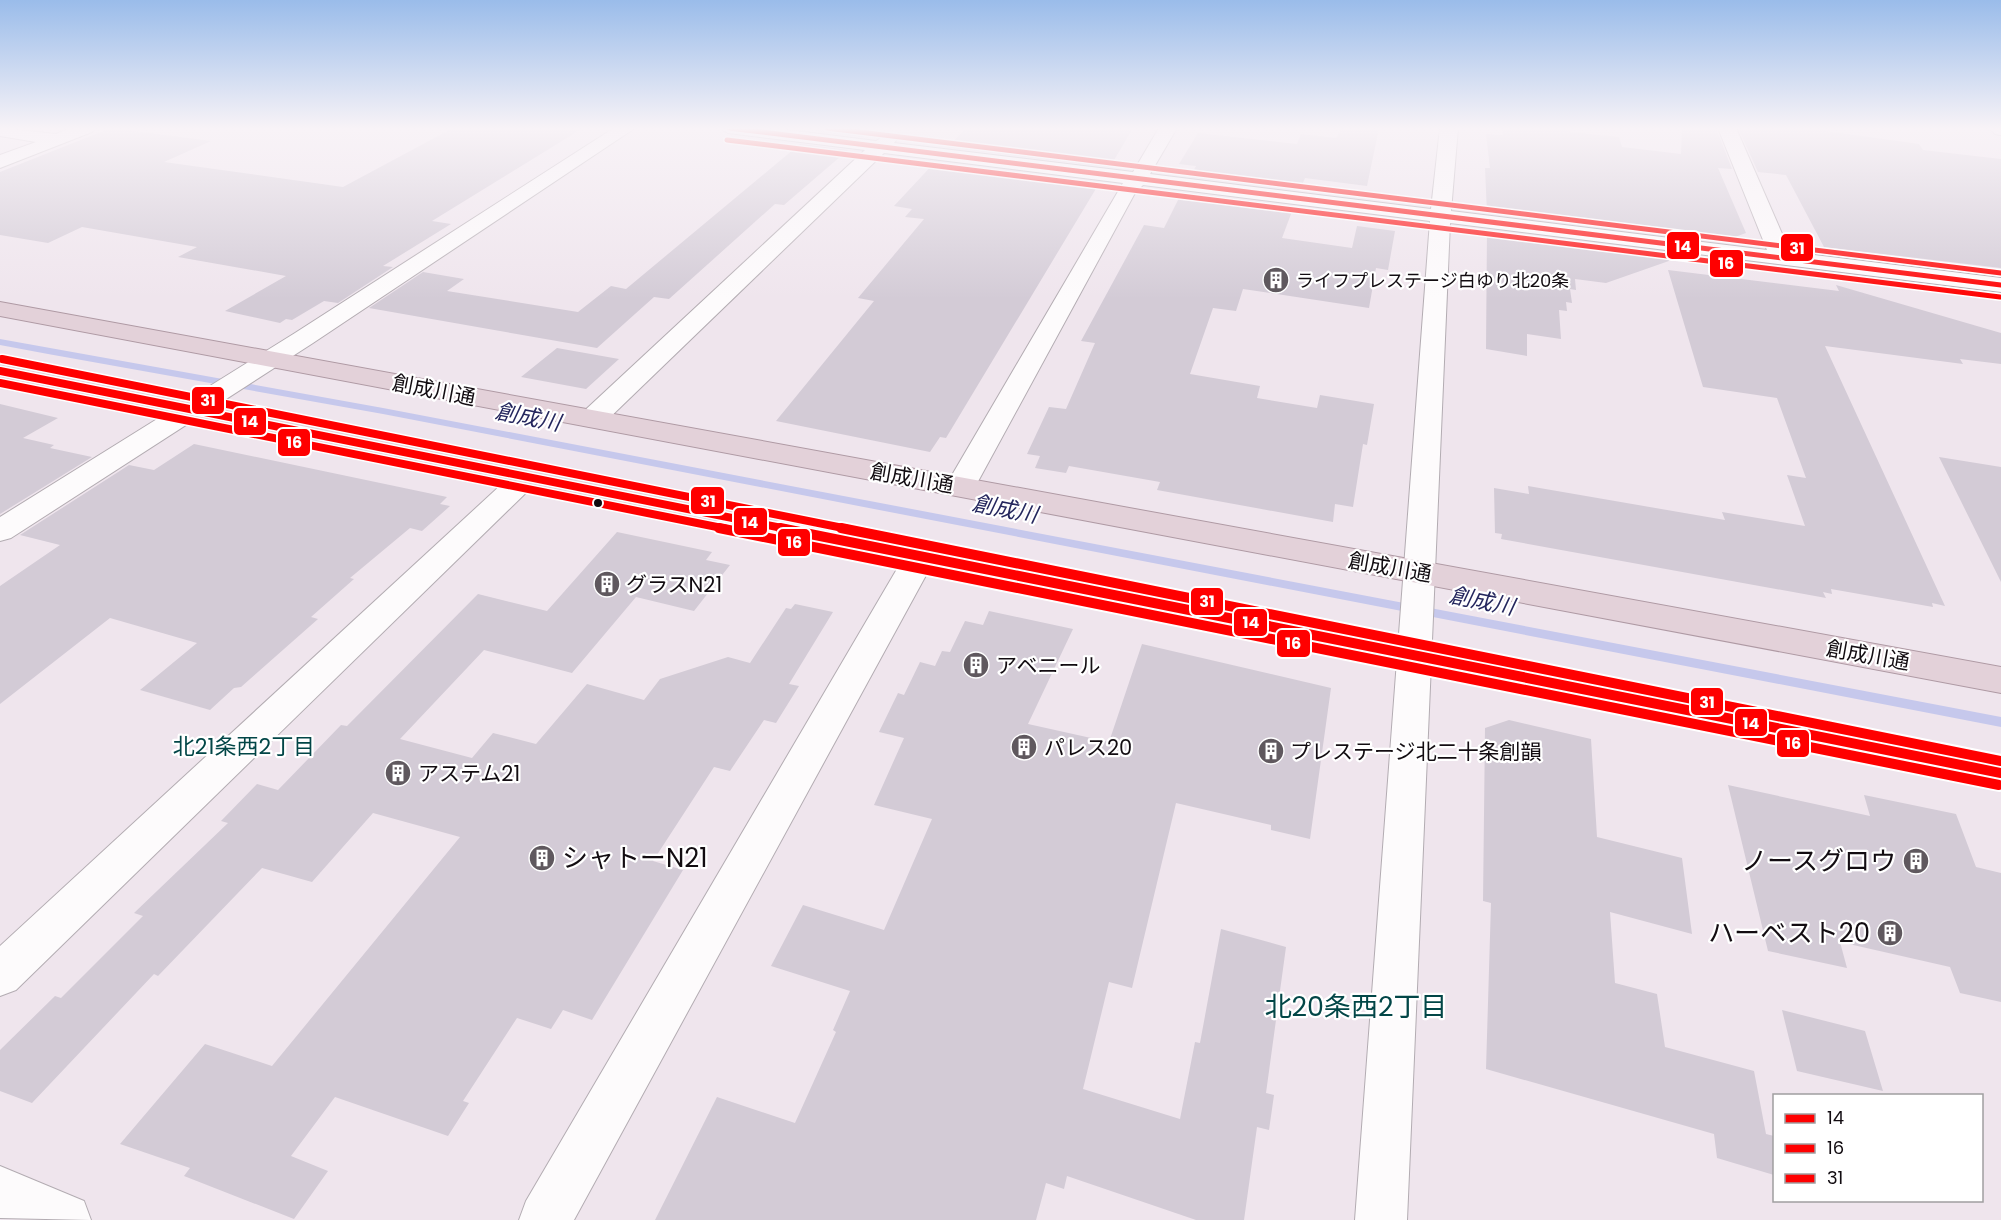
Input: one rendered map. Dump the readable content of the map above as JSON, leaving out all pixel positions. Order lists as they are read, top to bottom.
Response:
{
  "streets": {
    "highway": ["創成川通"]
  },
  "districts": ["北21条西2丁目", "北20条西2丁目"],
  "water": ["創成川"],
  "places": {
    "building": [
      "ライフプレステージ白ゆり北20条",
      "グラスN21",
      "アベニール",
      "パレス20",
      "プレステージ北二十条創韻",
      "アステム21",
      "シャトーN21",
      "ノースグロウ",
      "ハーベスト20"
    ]
  },
  "lines": ["transit line 14", "transit line 16", "transit line 31"],
  "legend": ["14", "16", "31"]
}
